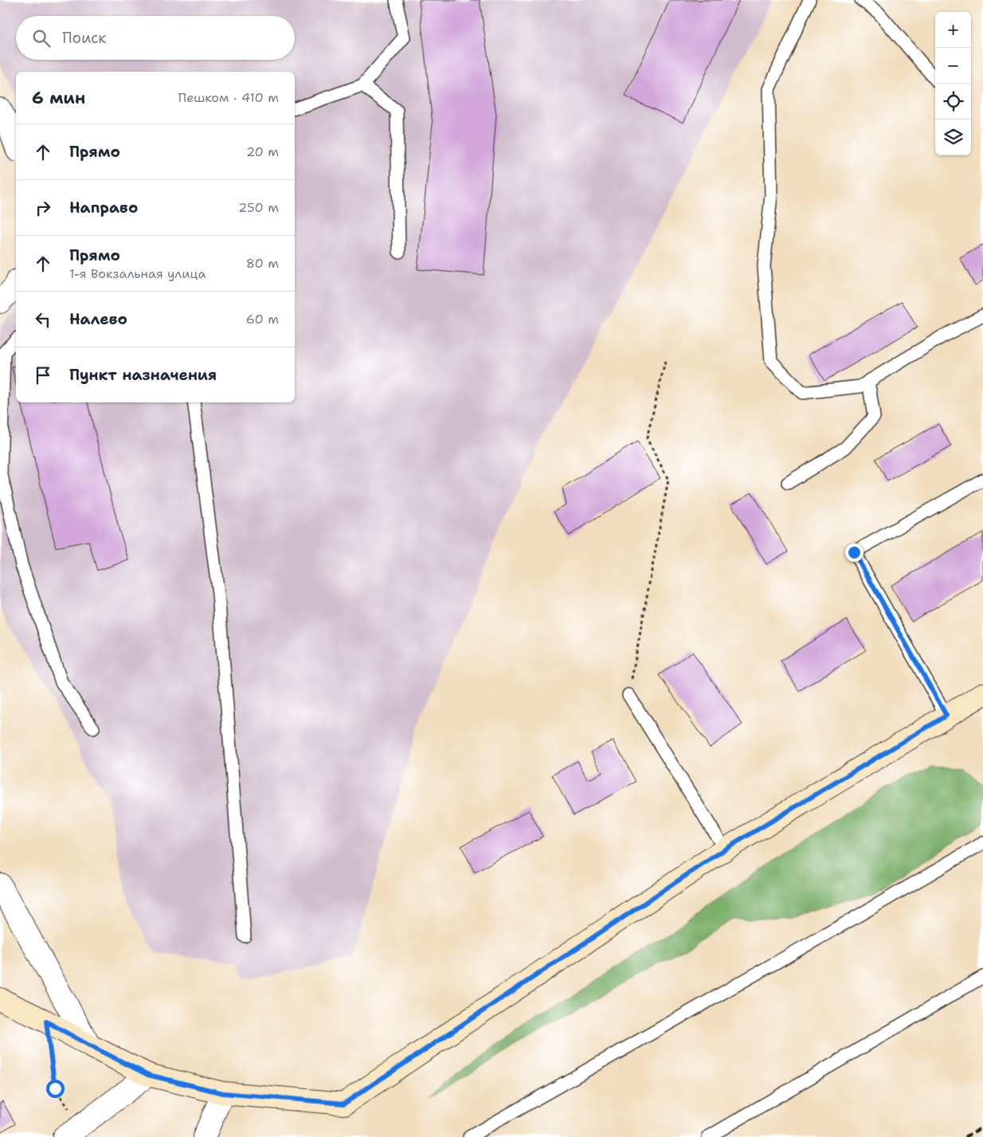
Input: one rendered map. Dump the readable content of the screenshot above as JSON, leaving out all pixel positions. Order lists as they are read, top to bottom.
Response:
{
  "page": {
    "map_buttons": ["+", "−"],
    "search": "Поиск",
    "heading": ["6 мин", "Пешком · 410 m"],
    "list": [
      ["Прямо", "20 m"],
      ["Направо", "250 m"],
      ["Прямо", "1-я Вокзальная улица", "80 m"],
      ["Налево", "60 m"],
      "Пункт назначения"
    ]
  }
}
